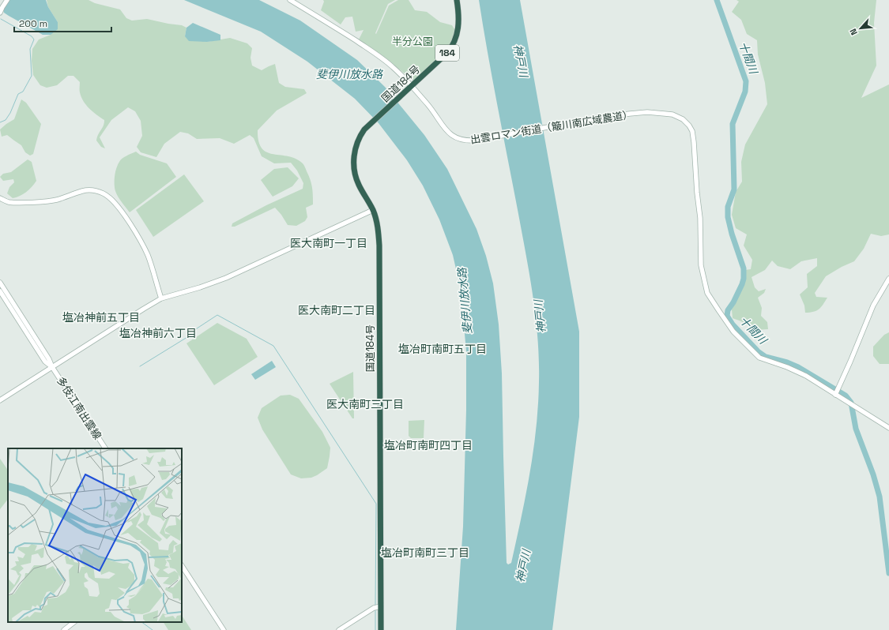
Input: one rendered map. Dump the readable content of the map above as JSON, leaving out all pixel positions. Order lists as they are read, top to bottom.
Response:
{
  "streets": {
    "highway": ["184", "国道184号"],
    "street": ["出雲ロマン街道（簸川南広域農道）", "多伎江南出雲線"]
  },
  "crossings": [
    ["国道184号", "出雲ロマン街道（簸川南広域農道）"]
  ],
  "districts": [
    "医大南町一丁目",
    "医大南町二丁目",
    "塩冶神前五丁目",
    "塩冶神前六丁目",
    "塩冶町南町五丁目",
    "医大南町三丁目",
    "塩冶町南町四丁目",
    "塩冶町南町三丁目"
  ],
  "water": ["十間川", "神戸川", "斐伊川放水路"],
  "parks": ["半分公園"],
  "scale_bar": "200 m",
  "north": "bottom left"
}
